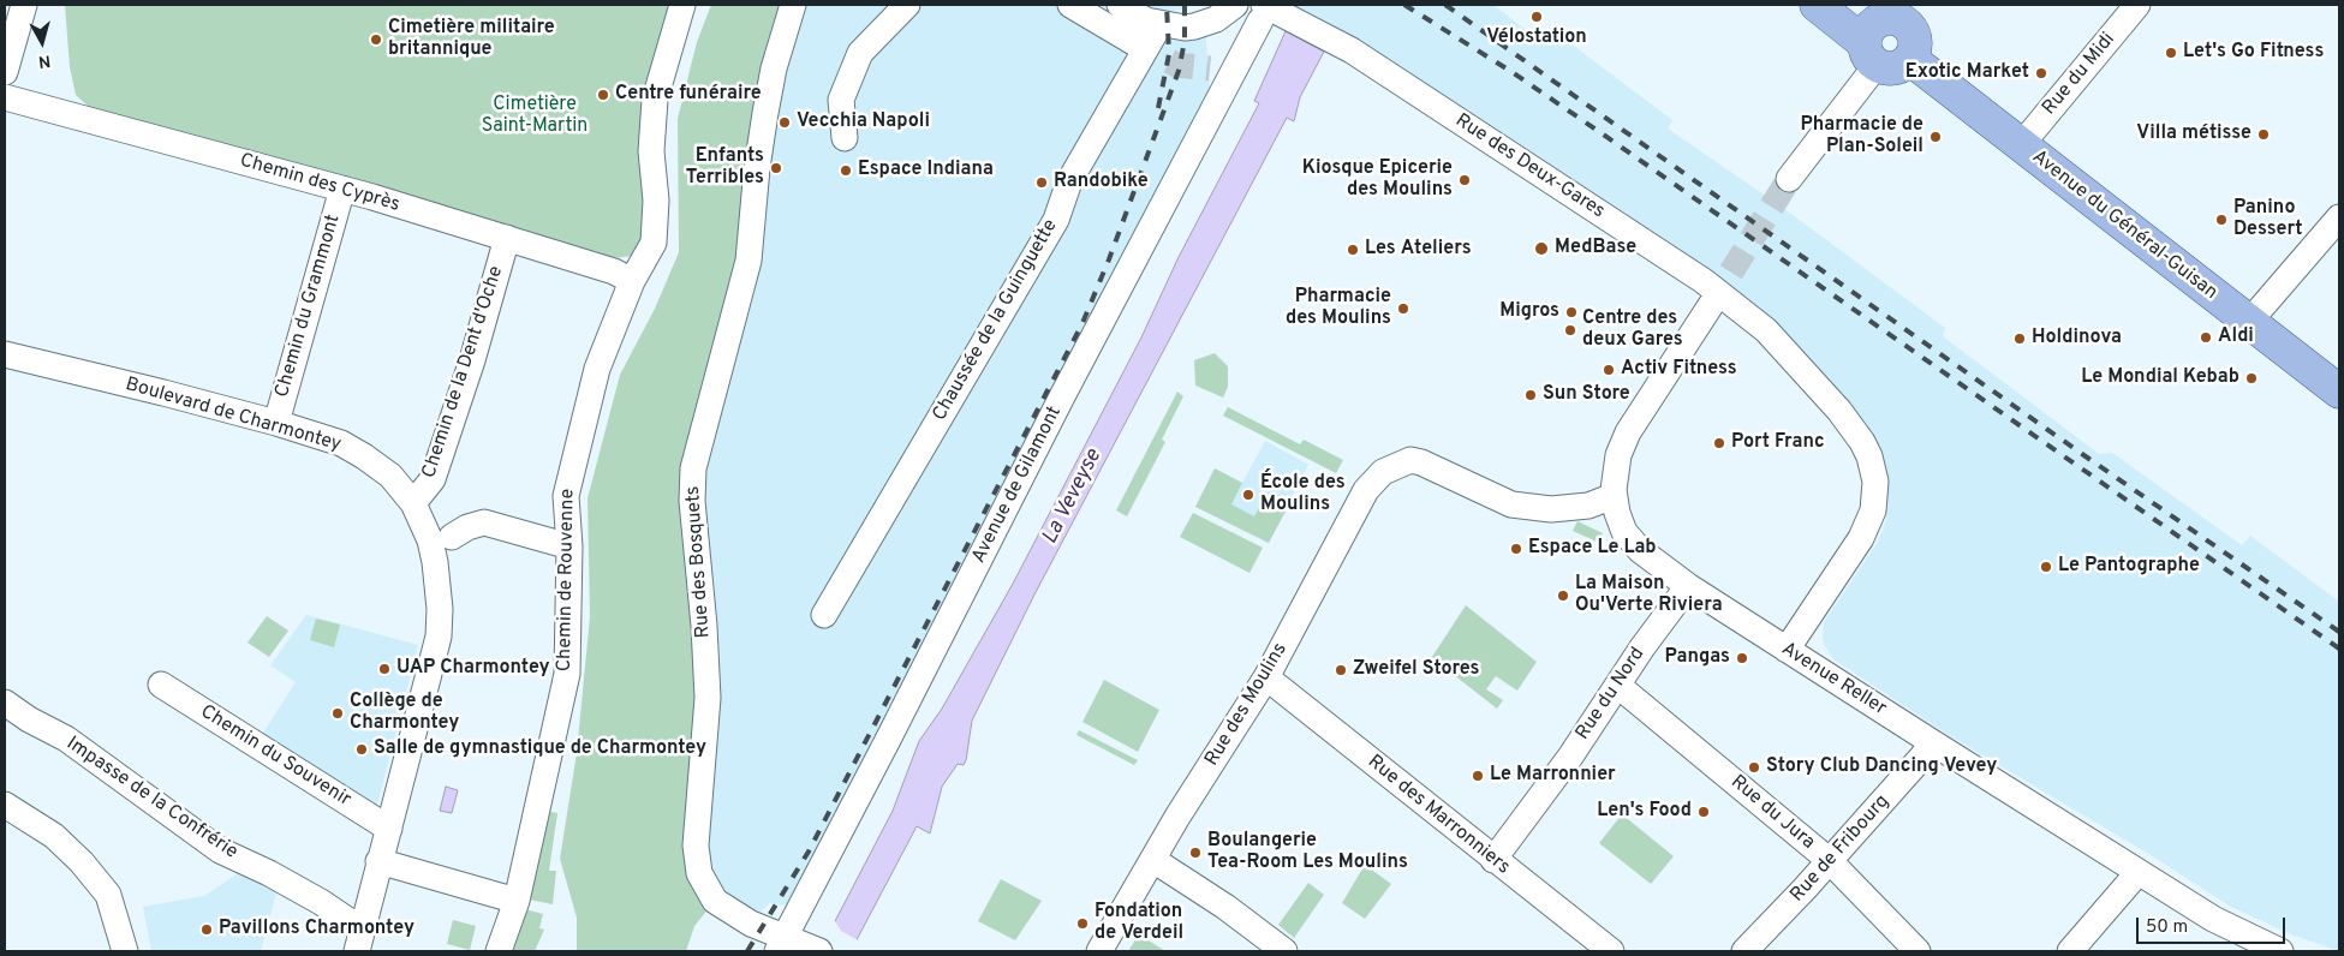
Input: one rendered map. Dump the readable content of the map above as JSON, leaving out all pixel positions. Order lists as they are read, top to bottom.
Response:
{
  "streets": {
    "main road": ["Avenue du Général-Guisan"],
    "street": [
      "Rue du Midi",
      "Rue des Deux-Gares",
      "Chemin des Cyprès",
      "Chemin du Grammont",
      "Chaussée de la Guinguette",
      "Chemin de la Dent d'Oche",
      "Boulevard de Charmontey",
      "Avenue de Gilamont",
      "Rue des Bosquets",
      "Chemin de Rouvenne",
      "Avenue Reller",
      "Rue du Nord",
      "Rue des Moulins",
      "Chemin du Souvenir",
      "Impasse de la Confrérie",
      "Rue du Jura",
      "Rue des Marronniers",
      "Rue de Fribourg"
    ]
  },
  "crossings": [
    ["Rue du Midi", "Avenue du Général-Guisan"],
    ["Rue des Deux-Gares", "Avenue de Gilamont"],
    ["Rue des Deux-Gares", "Avenue Reller"],
    ["Chemin des Cyprès", "Chemin du Grammont"],
    ["Chemin des Cyprès", "Chemin de la Dent d'Oche"],
    ["Chemin des Cyprès", "Chemin de Rouvenne"],
    ["Chemin du Grammont", "Boulevard de Charmontey"],
    ["Chemin de la Dent d'Oche", "Boulevard de Charmontey"],
    ["Boulevard de Charmontey", "Chemin du Souvenir"],
    ["Boulevard de Charmontey", "Impasse de la Confrérie"],
    ["Avenue de Gilamont", "Rue des Bosquets"],
    ["Avenue Reller", "Rue du Nord"],
    ["Avenue Reller", "Rue des Moulins"],
    ["Avenue Reller", "Rue de Fribourg"],
    ["Rue du Nord", "Rue du Jura"],
    ["Rue du Nord", "Rue des Marronniers"],
    ["Rue des Moulins", "Rue des Marronniers"],
    ["Rue du Jura", "Rue de Fribourg"]
  ],
  "water": ["La Veveyse"],
  "parks": ["Cimetière Saint-Martin"],
  "places": [
    "Vélostation",
    "Cimetière militaire britannique",
    "Let's Go Fitness",
    "Exotic Market",
    "Centre funéraire",
    "Vecchia Napoli",
    "Villa métisse",
    "Pharmacie de Plan-Soleil",
    "Enfants Terribles",
    "Espace Indiana",
    "Kiosque Epicerie des Moulins",
    "Randobike",
    "Panino Dessert",
    "MedBase",
    "Les Ateliers",
    "Pharmacie des Moulins",
    "Migros",
    "Centre des deux Gares",
    "Aldi",
    "Holdinova",
    "Activ Fitness",
    "Le Mondial Kebab",
    "Sun Store",
    "Port Franc",
    "École des Moulins",
    "Espace Le Lab",
    "Le Pantographe",
    "La Maison Ou'Verte Riviera",
    "Pangas",
    "UAP Charmontey",
    "Zweifel Stores",
    "Collège de Charmontey",
    "Salle de gymnastique de Charmontey",
    "Story Club Dancing Vevey",
    "Le Marronnier",
    "Len's Food",
    "Boulangerie Tea-Room Les Moulins",
    "Fondation de Verdeil",
    "Pavillons Charmontey"
  ],
  "scale_bar": "50 m",
  "north": "bottom"
}
